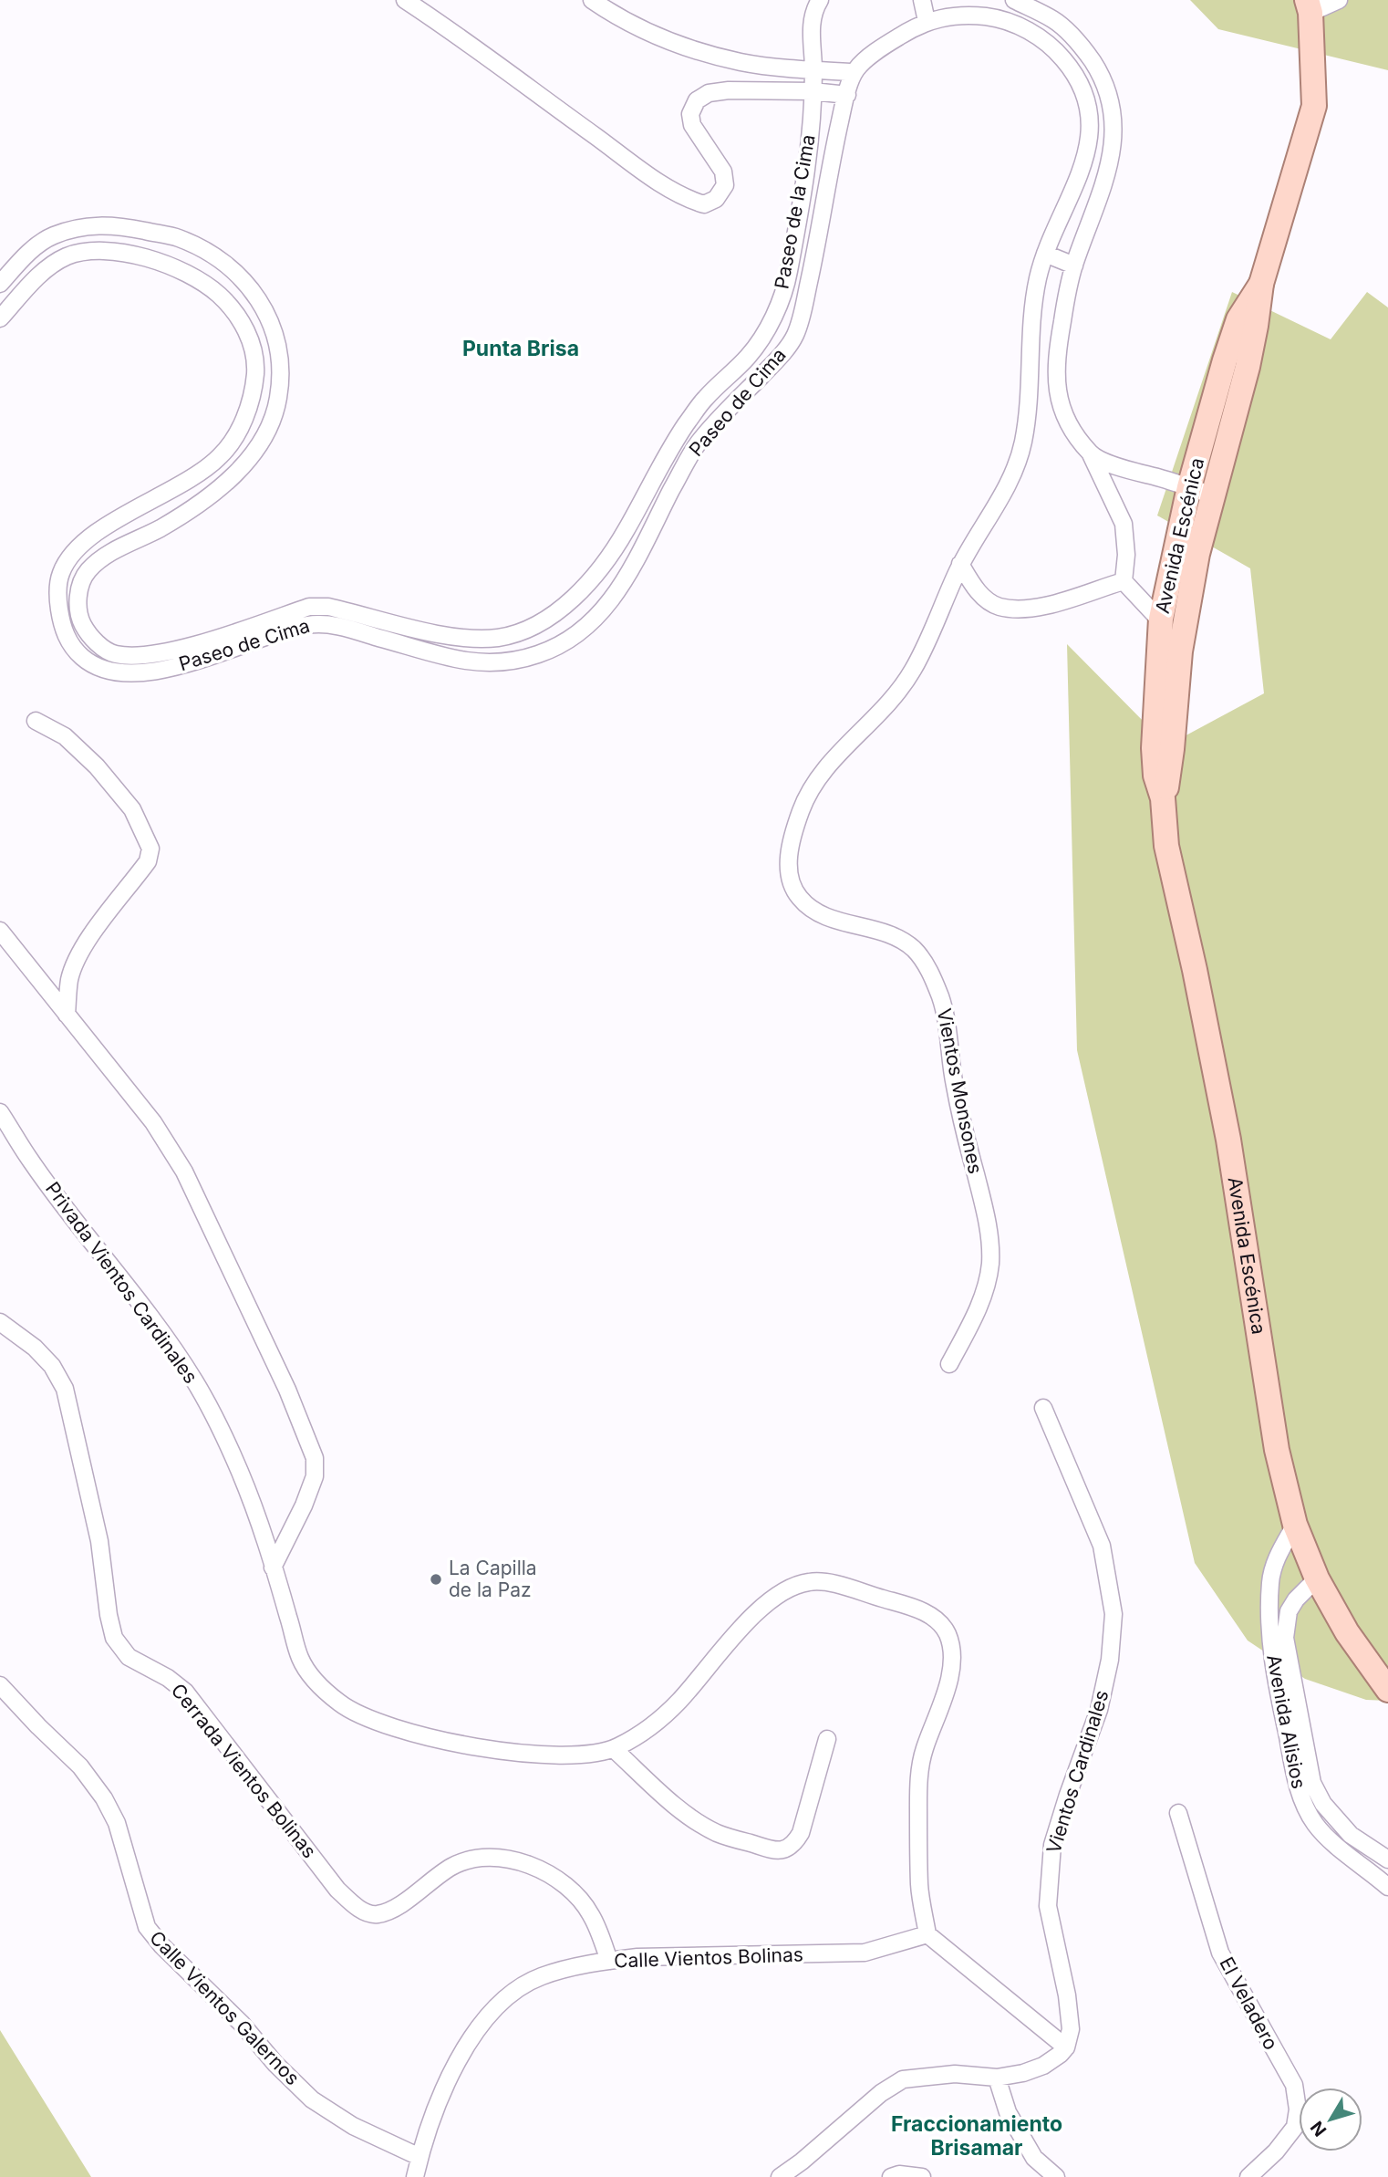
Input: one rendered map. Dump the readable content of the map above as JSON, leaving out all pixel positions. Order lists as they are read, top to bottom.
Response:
{
  "streets": {
    "main road": ["Avenida Escénica"],
    "street": [
      "Paseo de la Cima",
      "Paseo de Cima",
      "Vientos Monsones",
      "Privada Vientos Cardinales",
      "Avenida Alisios",
      "Cerrada Vientos Bolinas",
      "Vientos Cardinales",
      "Calle Vientos Bolinas",
      "El Veladero",
      "Calle Vientos Galernos"
    ]
  },
  "crossings": [
    ["Avenida Escénica", "Avenida Alisios"],
    ["Cerrada Vientos Bolinas", "Calle Vientos Bolinas"],
    ["Calle Vientos Bolinas", "Calle Vientos Galernos"]
  ],
  "districts": ["Punta Brisa", "Fraccionamiento Brisamar"],
  "places": ["La Capilla de la Paz"],
  "north": "bottom left"
}
